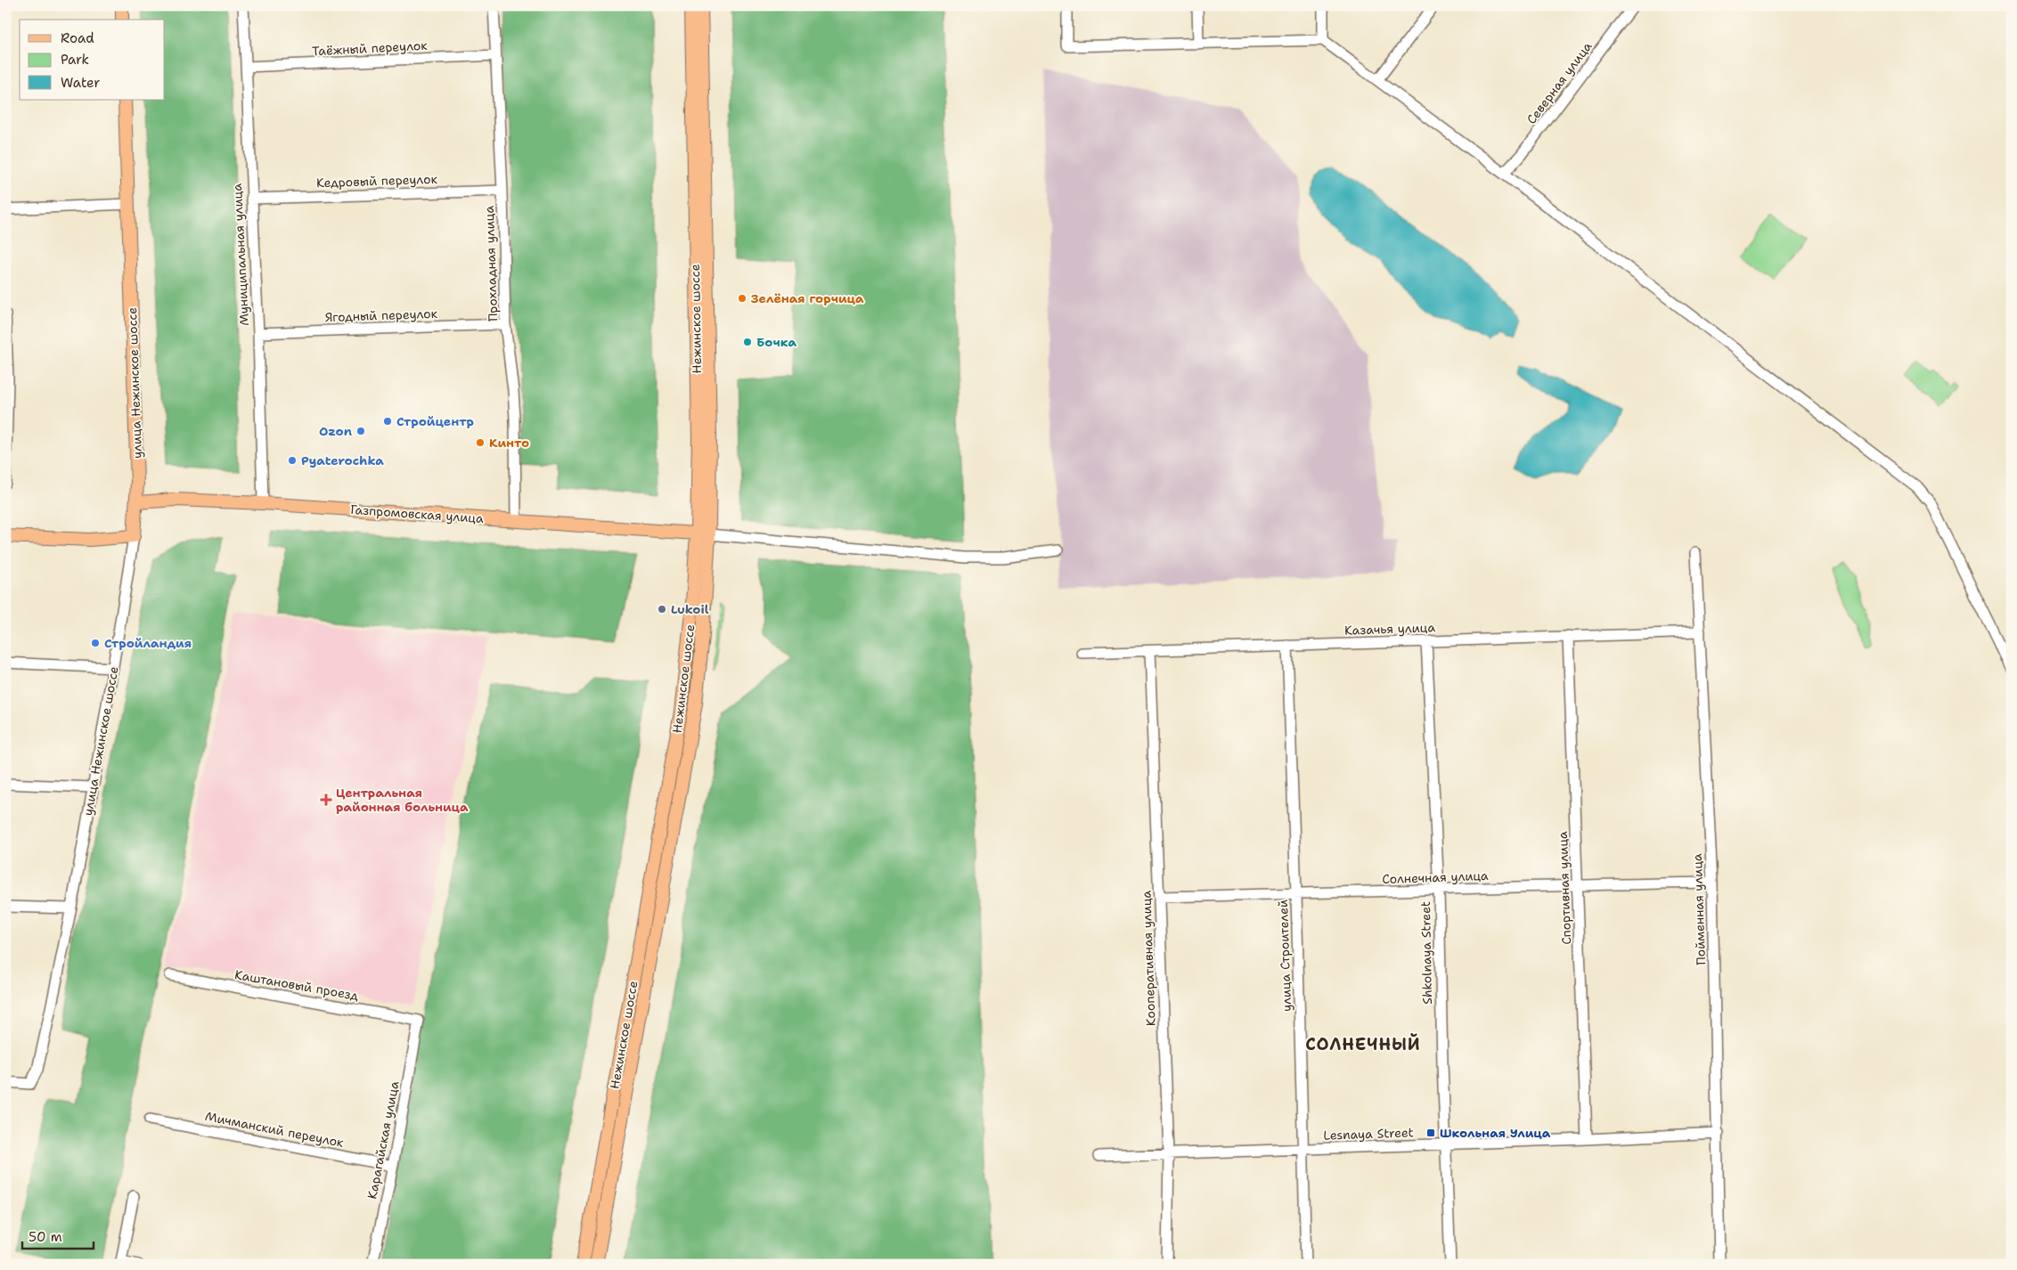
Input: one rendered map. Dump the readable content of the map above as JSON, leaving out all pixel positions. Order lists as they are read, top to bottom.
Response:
{
  "streets": {
    "main road": ["Нежинское шоссе", "улица Нежинское шоссе", "Газпромовская улица"],
    "street": [
      "Таёжный переулок",
      "Северная улица",
      "Кедровый переулок",
      "Муниципальная улица",
      "Прохладная улица",
      "Ягодный переулок",
      "Казачья улица",
      "Солнечная улица",
      "Спортивная улица",
      "Пойменная улица",
      "Shkolnaya Street",
      "улица Строителей",
      "Кооперативная улица",
      "Каштановый проезд",
      "Мичманский переулок",
      "Lesnaya Street",
      "Карагайская улица"
    ]
  },
  "crossings": [
    ["Таёжный переулок", "Муниципальная улица"],
    ["Таёжный переулок", "Прохладная улица"],
    ["Кедровый переулок", "Муниципальная улица"],
    ["Кедровый переулок", "Прохладная улица"],
    ["Муниципальная улица", "Ягодный переулок"],
    ["Муниципальная улица", "Газпромовская улица"],
    ["Прохладная улица", "Ягодный переулок"],
    ["Прохладная улица", "Газпромовская улица"],
    ["Нежинское шоссе", "Газпромовская улица"],
    ["улица Нежинское шоссе", "Газпромовская улица"],
    ["Казачья улица", "Спортивная улица"],
    ["Казачья улица", "Пойменная улица"],
    ["Казачья улица", "Shkolnaya Street"],
    ["Казачья улица", "улица Строителей"],
    ["Казачья улица", "Кооперативная улица"],
    ["Солнечная улица", "Спортивная улица"],
    ["Солнечная улица", "Пойменная улица"],
    ["Солнечная улица", "Shkolnaya Street"],
    ["Солнечная улица", "улица Строителей"],
    ["Солнечная улица", "Кооперативная улица"],
    ["Спортивная улица", "Lesnaya Street"],
    ["Пойменная улица", "Lesnaya Street"],
    ["Shkolnaya Street", "Lesnaya Street"],
    ["улица Строителей", "Lesnaya Street"],
    ["Кооперативная улица", "Lesnaya Street"],
    ["Каштановый проезд", "Карагайская улица"],
    ["Мичманский переулок", "Карагайская улица"]
  ],
  "districts": ["СОЛНЕЧНЫЙ"],
  "places": {
    "other": [
      "Зелёная горчица",
      "Бочка",
      "Стройцентр",
      "Ozon",
      "Кинто",
      "Pyaterochka",
      "Lukoil",
      "Стройландия"
    ],
    "health": ["Центральная районная больница"],
    "transit": ["Школьная Улица"]
  },
  "legend": ["Road", "Park", "Water"],
  "scale_bar": "50 m"
}
